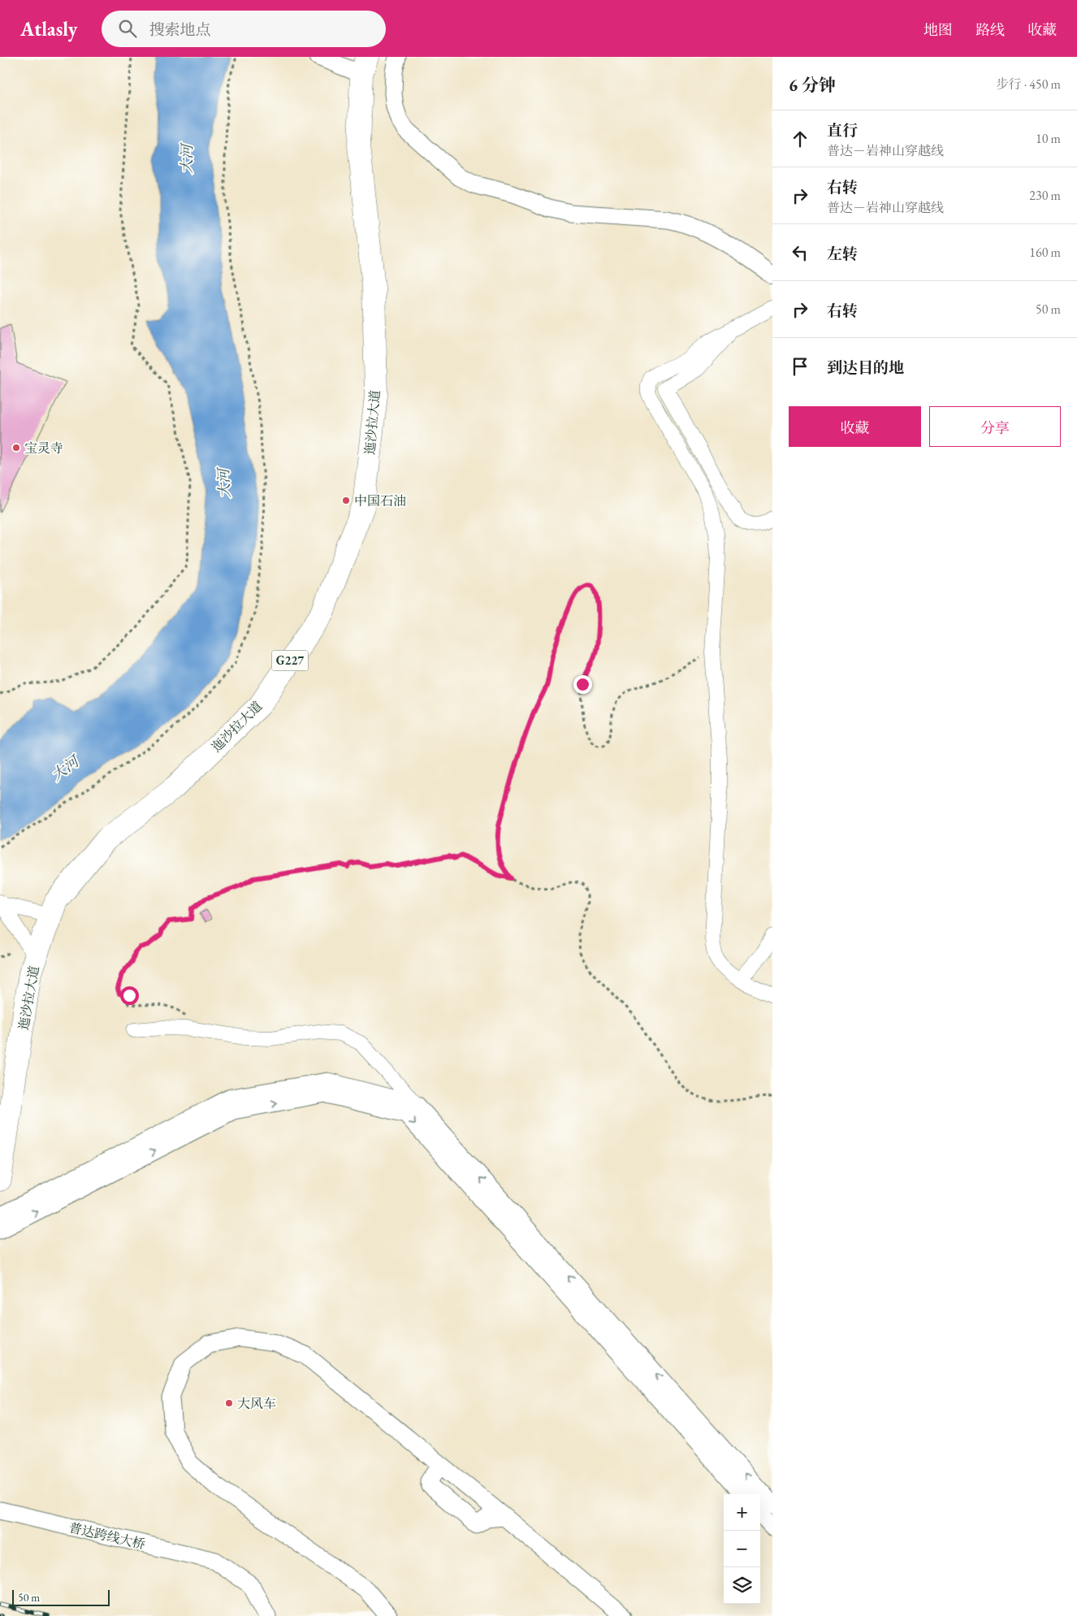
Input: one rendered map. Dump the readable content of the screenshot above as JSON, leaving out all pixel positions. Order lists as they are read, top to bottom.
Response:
{
  "streets": {
    "highway": ["迤沙拉大道", "G227"],
    "street": ["普达跨线大桥"]
  },
  "water": ["大河"],
  "places": ["宝灵寺", "中国石油", "大风车"],
  "scale_bar": "50 m",
  "page": {
    "header": "Atlasly",
    "search": "搜索地点",
    "nav": ["地图", "路线", "收藏"],
    "heading": ["6 分钟", "步行 · 450 m"],
    "list": [
      ["直行", "普达－岩神山穿越线", "10 m"],
      ["右转", "普达－岩神山穿越线", "230 m"],
      ["左转", "160 m"],
      ["右转", "50 m"],
      "到达目的地"
    ],
    "buttons": ["收藏", "分享"],
    "map_buttons": ["+", "−"],
    "scale": "50 m"
  }
}
